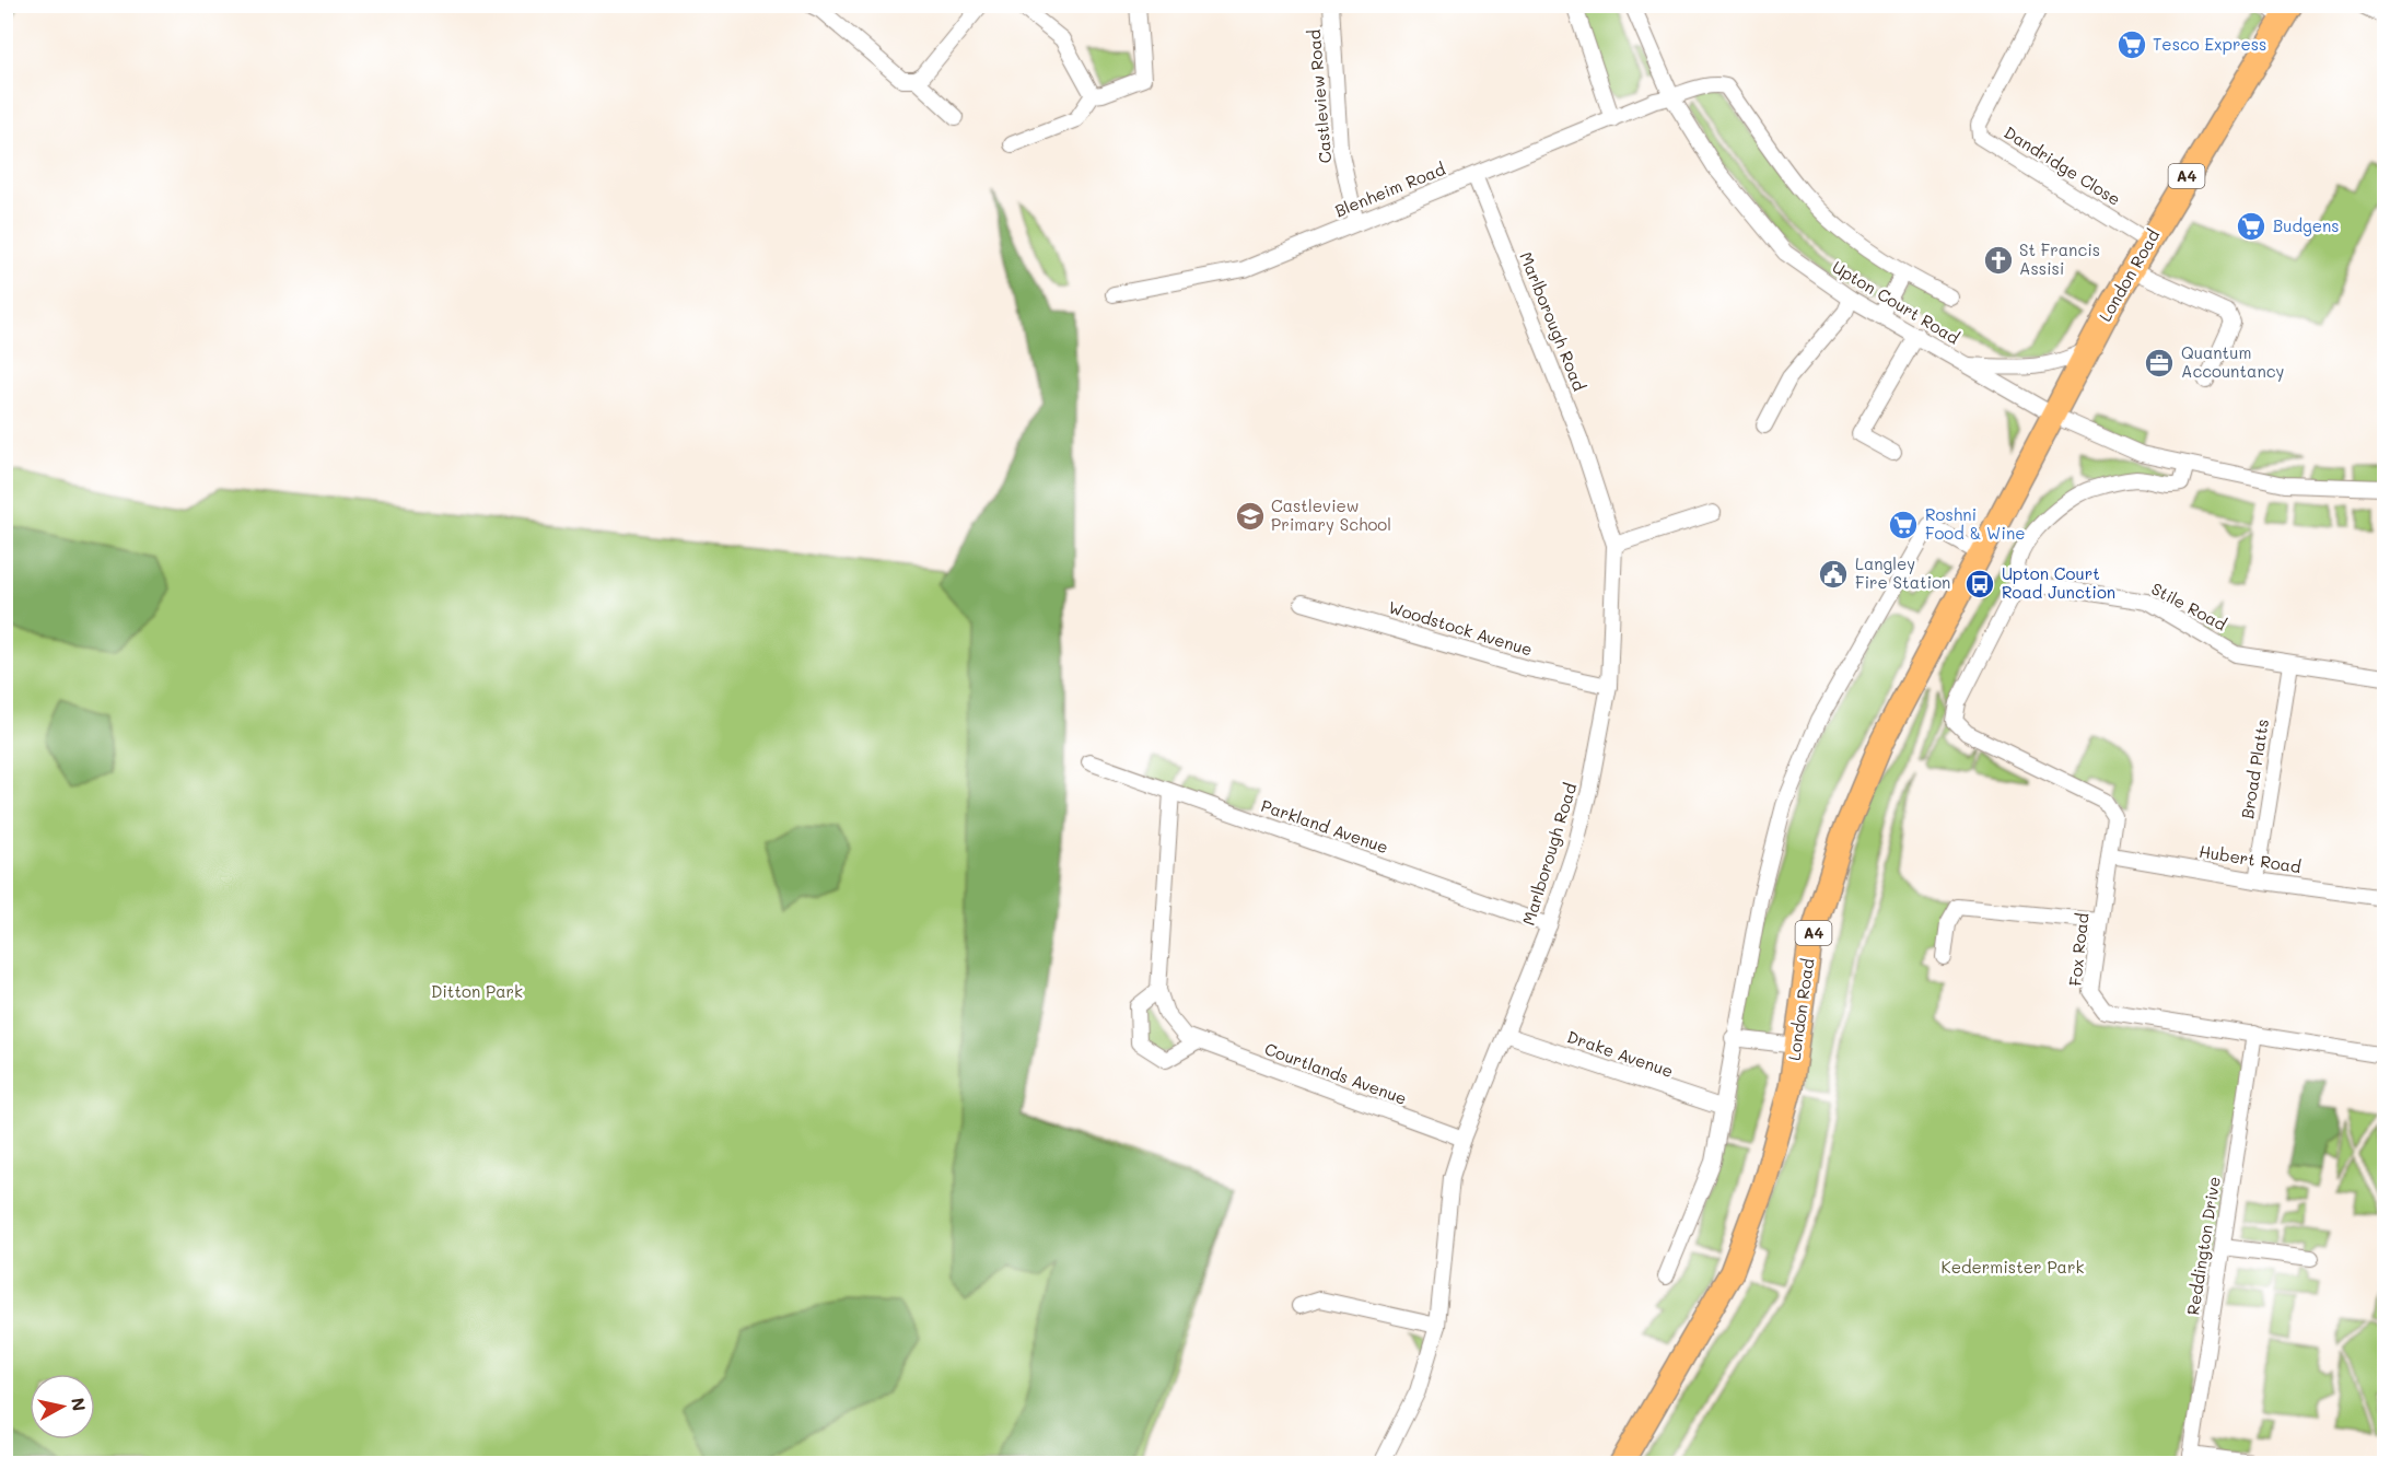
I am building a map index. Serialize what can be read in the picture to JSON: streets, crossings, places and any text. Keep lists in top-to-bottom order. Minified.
{"streets":{"main road":["A4","London Road"],"street":["Castleview Road","Dandridge Close","Blenheim Road","Upton Court Road","Marlborough Road","Stile Road","Woodstock Avenue","Broad Platts","Parkland Avenue","Hubert Road","Fox Road","Drake Avenue","Courtlands Avenue","Reddington Drive"]},"crossings":[["Castleview Road","Blenheim Road"],["Dandridge Close","London Road"],["Blenheim Road","Upton Court Road"],["Blenheim Road","Marlborough Road"],["London Road","Upton Court Road"],["Marlborough Road","Woodstock Avenue"],["Marlborough Road","Parkland Avenue"],["Marlborough Road","Drake Avenue"],["Marlborough Road","Courtlands Avenue"],["Stile Road","Broad Platts"],["Stile Road","Fox Road"],["Broad Platts","Hubert Road"],["Parkland Avenue","Courtlands Avenue"],["Hubert Road","Fox Road"],["Fox Road","Reddington Drive"]],"parks":["Ditton Park","Kedermister Park"],"places":{"supermarket":["Tesco Express","Budgens","Roshni Food & Wine"],"church":["St Francis Assisi"],"office":["Quantum Accountancy"],"school or university":["Castleview Primary School"],"public building":["Langley Fire Station"],"bus stop":["Upton Court Road Junction"]},"north":"right"}
